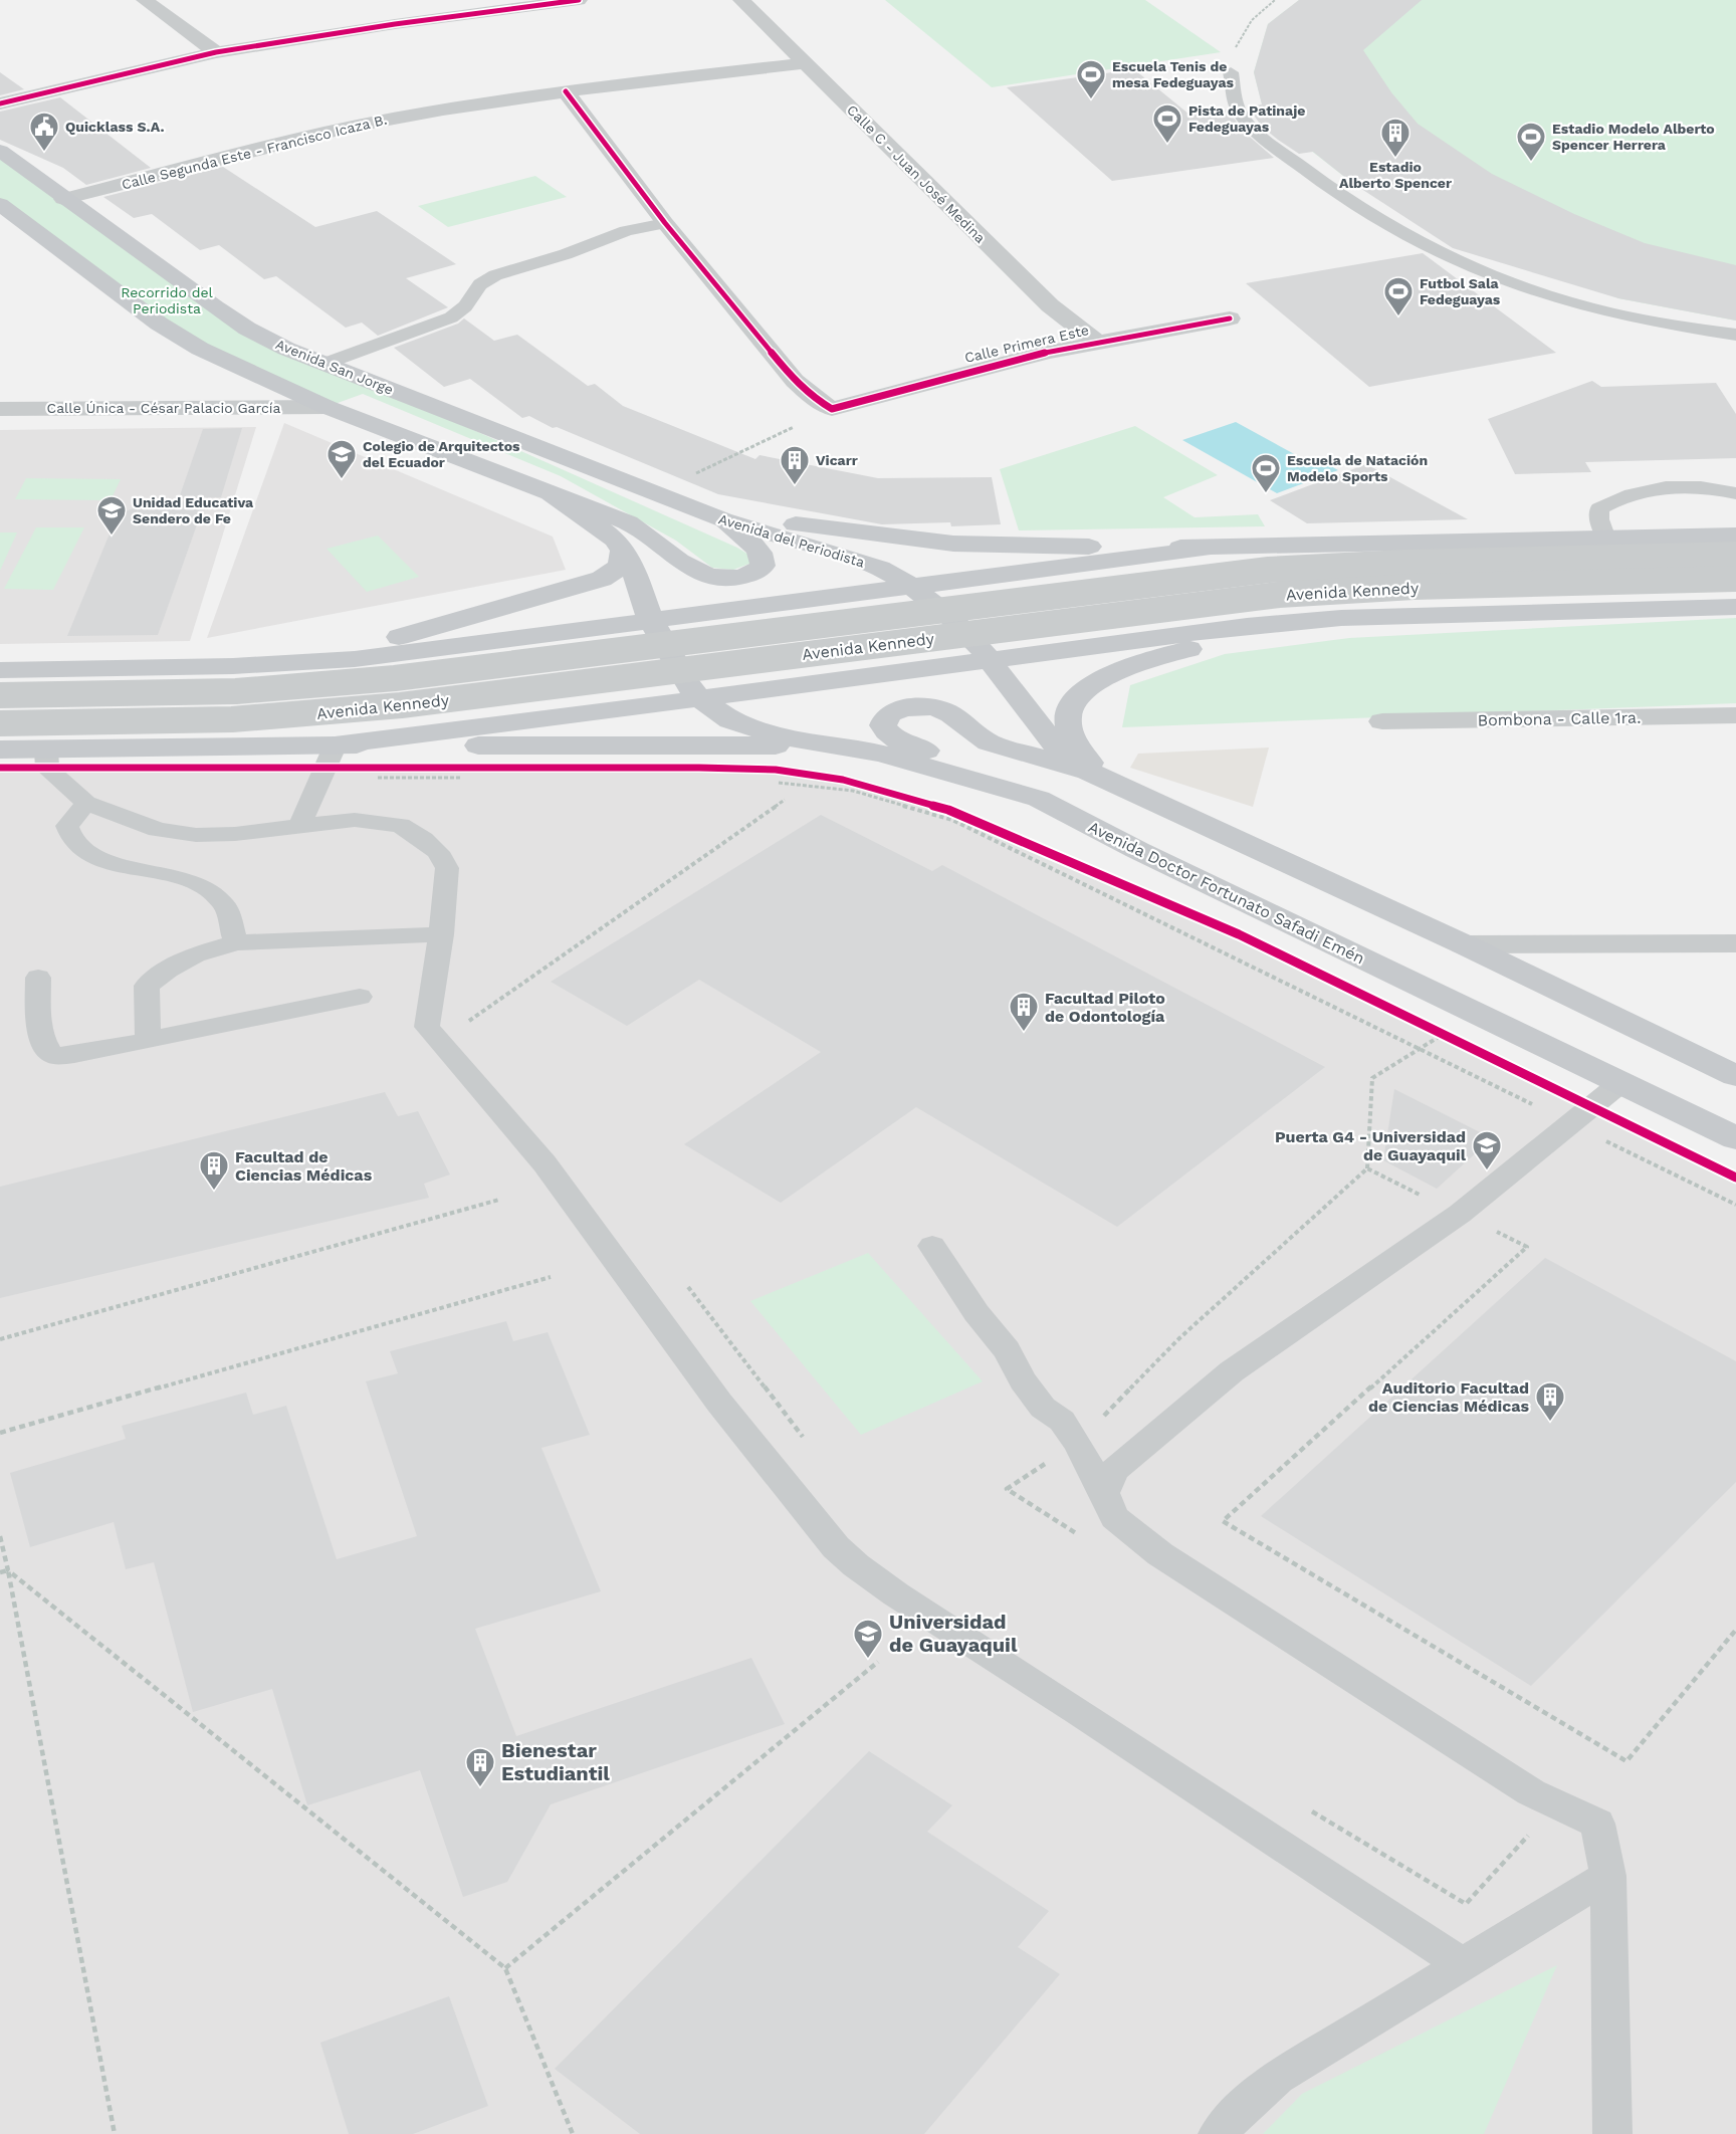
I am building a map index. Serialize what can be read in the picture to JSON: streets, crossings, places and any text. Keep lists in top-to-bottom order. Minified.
{"streets":{"main road":["Avenida San Jorge","Avenida del Periodista","Avenida Kennedy","Avenida Doctor Fortunato Safadi Emén"],"street":["Calle Segunda Este - Francisco Icaza B.","Calle C - Juan José Medina","Calle Primera Este","Calle Única - César Palacio García","Bombona - Calle 1ra."]},"crossings":[["Calle Segunda Este - Francisco Icaza B.","Calle C - Juan José Medina"],["Calle Segunda Este - Francisco Icaza B.","Avenida San Jorge"],["Calle C - Juan José Medina","Calle Primera Este"],["Avenida San Jorge","Avenida del Periodista"]],"parks":["Recorrido del Periodista"],"places":{"sports":["Escuela Tenis de mesa Fedeguayas","Pista de Patinaje Fedeguayas","Estadio Modelo Alberto Spencer Herrera","Futbol Sala Fedeguayas","Escuela de Natación Modelo Sports"],"public building":["Quicklass S.A."],"building":["Estadio Alberto Spencer","Vicarr","Facultad Piloto de Odontología","Facultad de Ciencias Médicas","Auditorio Facultad de Ciencias Médicas","Bienestar Estudiantil"],"school or university":["Colegio de Arquitectos del Ecuador","Unidad Educativa Sendero de Fe","Puerta G4 - Universidad de Guayaquil","Universidad de Guayaquil"]}}
